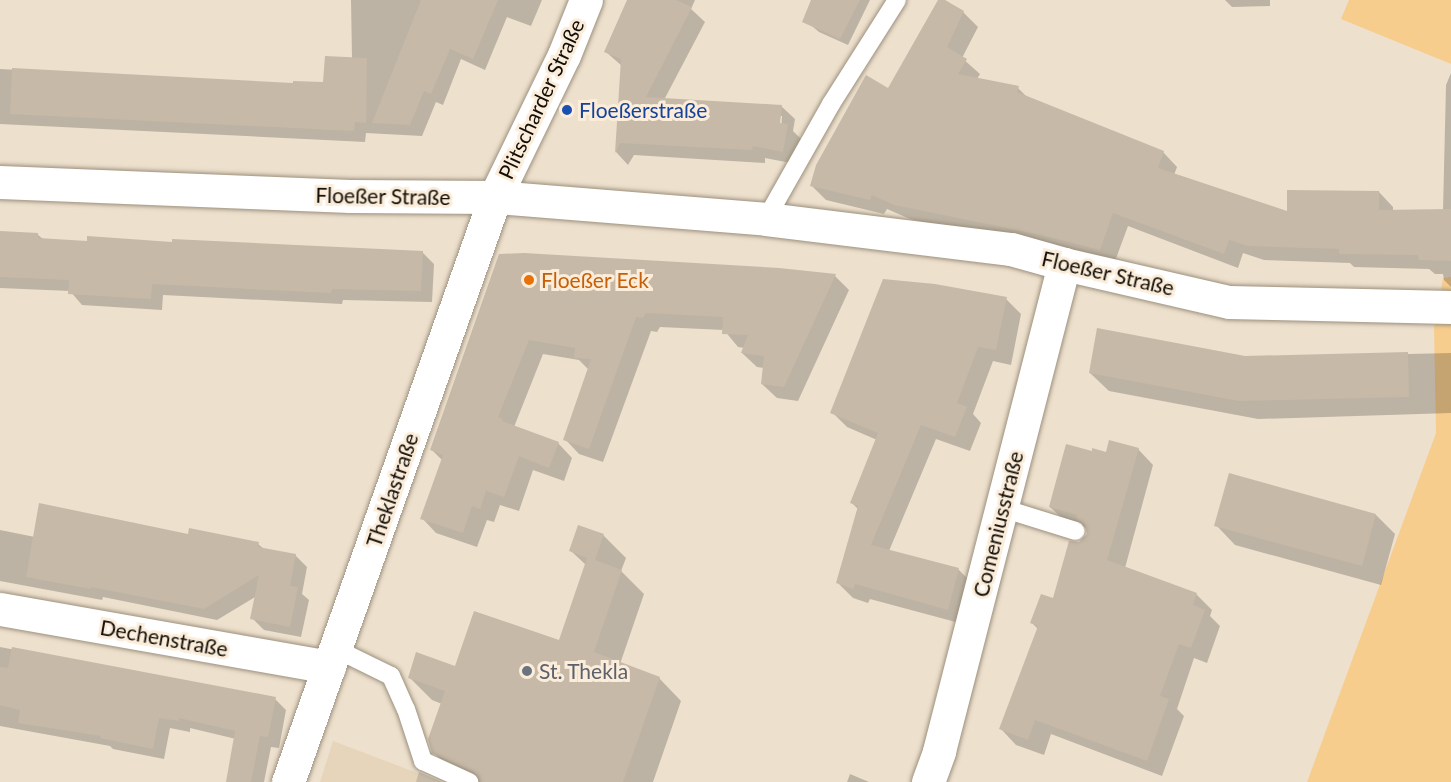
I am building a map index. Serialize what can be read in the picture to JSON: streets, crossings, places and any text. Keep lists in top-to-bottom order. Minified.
{"streets":{"street":["Plitscharder Straße","Floeßer Straße","Theklastraße","Comeniusstraße","Dechenstraße"]},"crossings":[["Plitscharder Straße","Floeßer Straße"],["Plitscharder Straße","Theklastraße"],["Floeßer Straße","Theklastraße"],["Floeßer Straße","Comeniusstraße"],["Theklastraße","Dechenstraße"]],"places":["Floeßerstraße","Floeßer Eck","St. Thekla"]}
